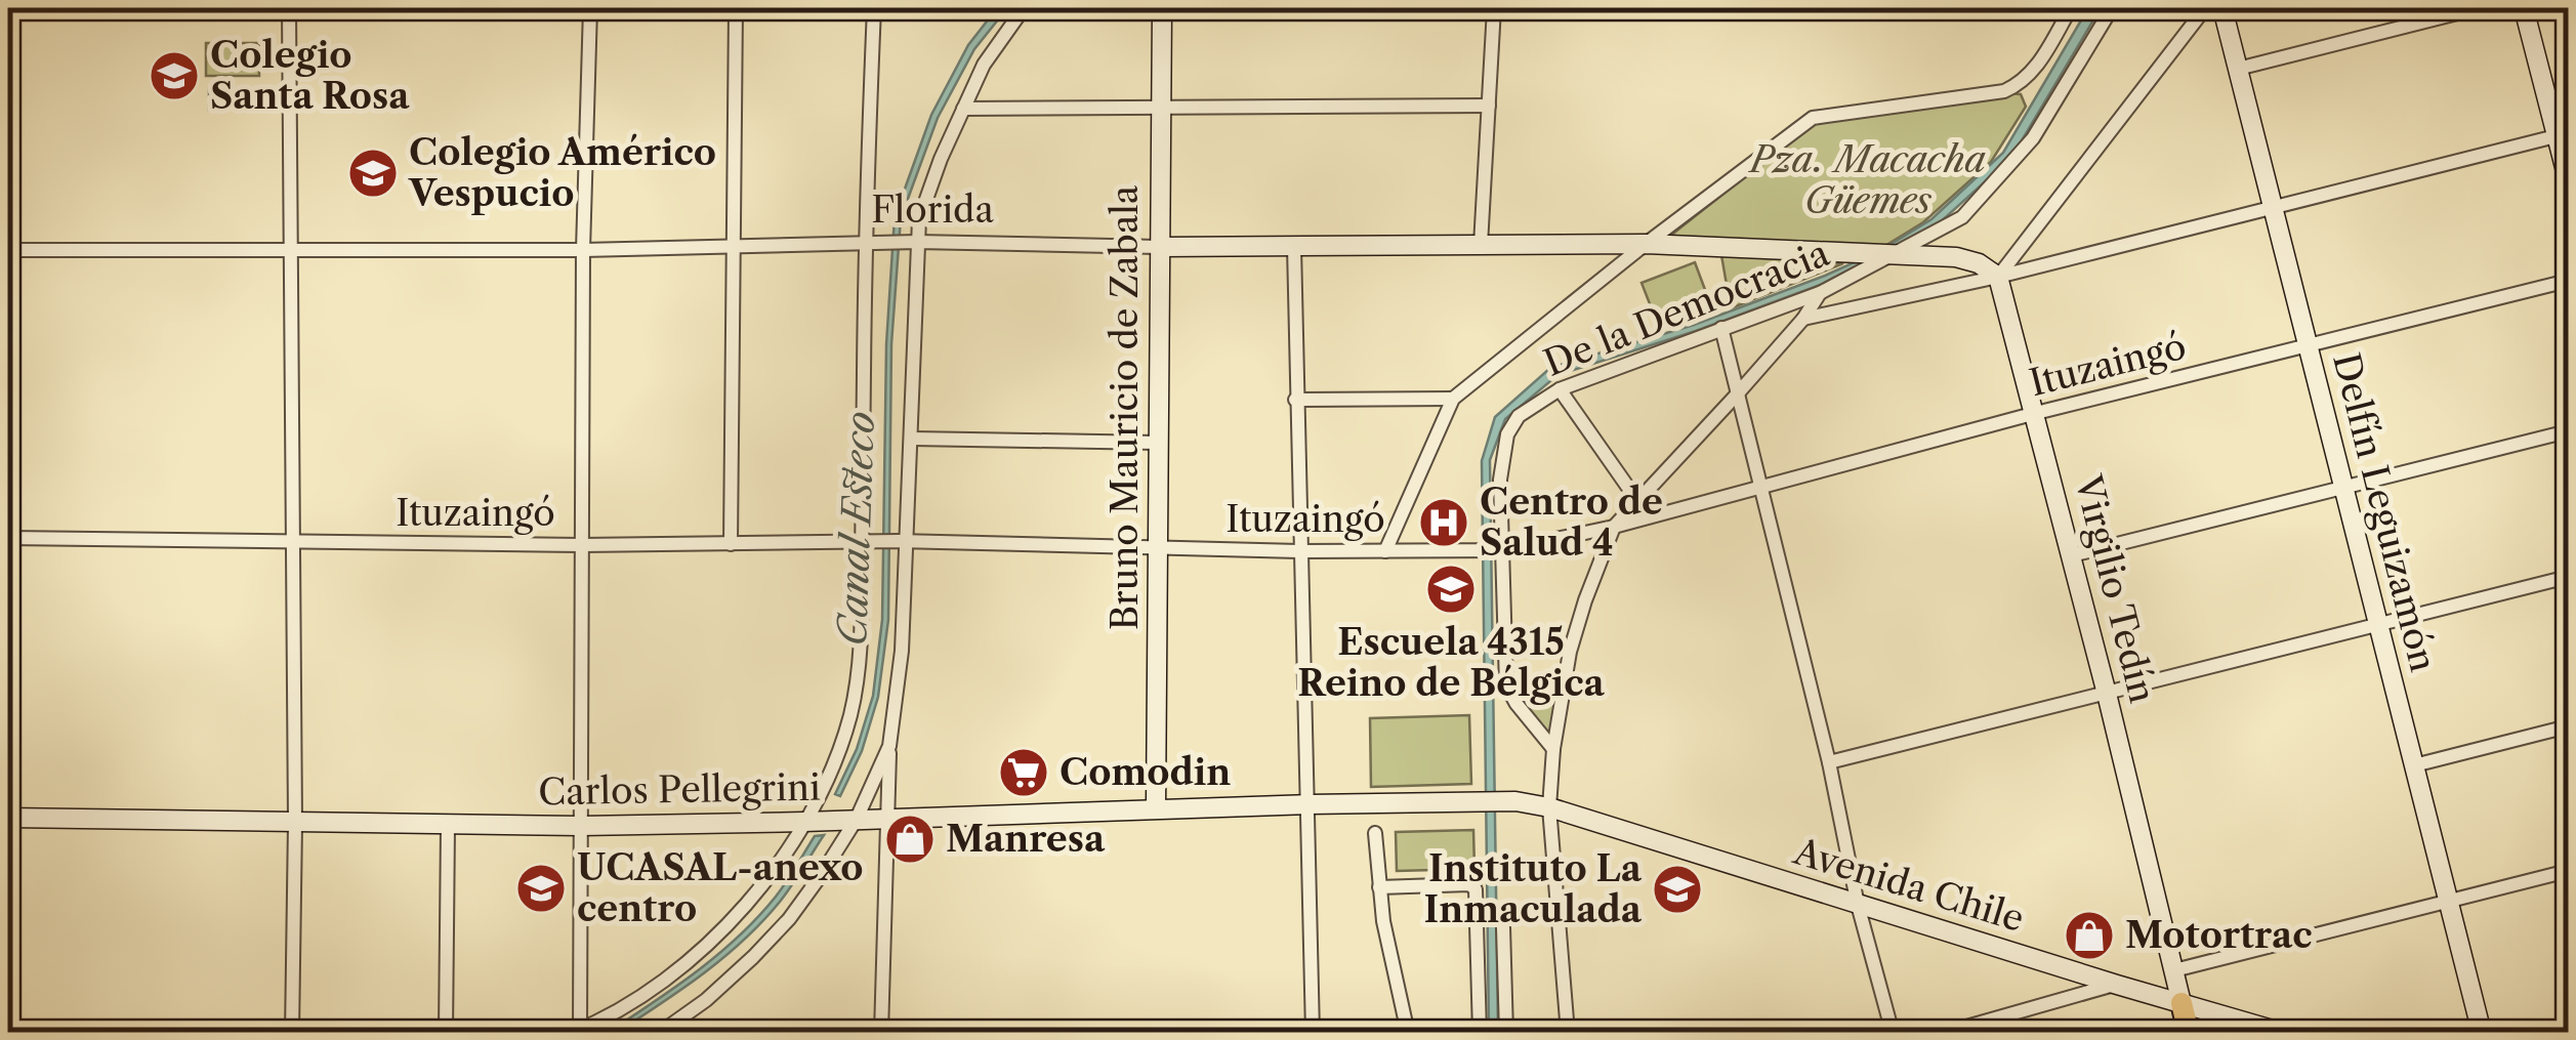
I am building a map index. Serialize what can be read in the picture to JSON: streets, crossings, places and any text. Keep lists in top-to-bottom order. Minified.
{"streets":{"main road":["Virgilio Tedín"],"street":["Florida","De la Democracia","Ituzaingó","Bruno Mauricio de Zabala","Delfín Leguizamón","Carlos Pellegrini","Avenida Chile"]},"crossings":[["Florida","De la Democracia"],["Florida","Bruno Mauricio de Zabala"],["De la Democracia","Ituzaingó"],["Ituzaingó","Bruno Mauricio de Zabala"],["Ituzaingó","Delfín Leguizamón"],["Ituzaingó","Virgilio Tedín"],["Bruno Mauricio de Zabala","Carlos Pellegrini"],["Virgilio Tedín","Avenida Chile"],["Carlos Pellegrini","Avenida Chile"]],"water":["Canal Esteco"],"parks":["Pza. Macacha Güemes"],"places":{"school or university":["Colegio Santa Rosa","Colegio Américo Vespucio","Escuela 4315 Reino de Bélgica","UCASAL-anexo centro","Instituto La Inmaculada"],"hospital":["Centro de Salud 4"],"supermarket":["Comodin"],"shop":["Manresa","Motortrac"]}}
